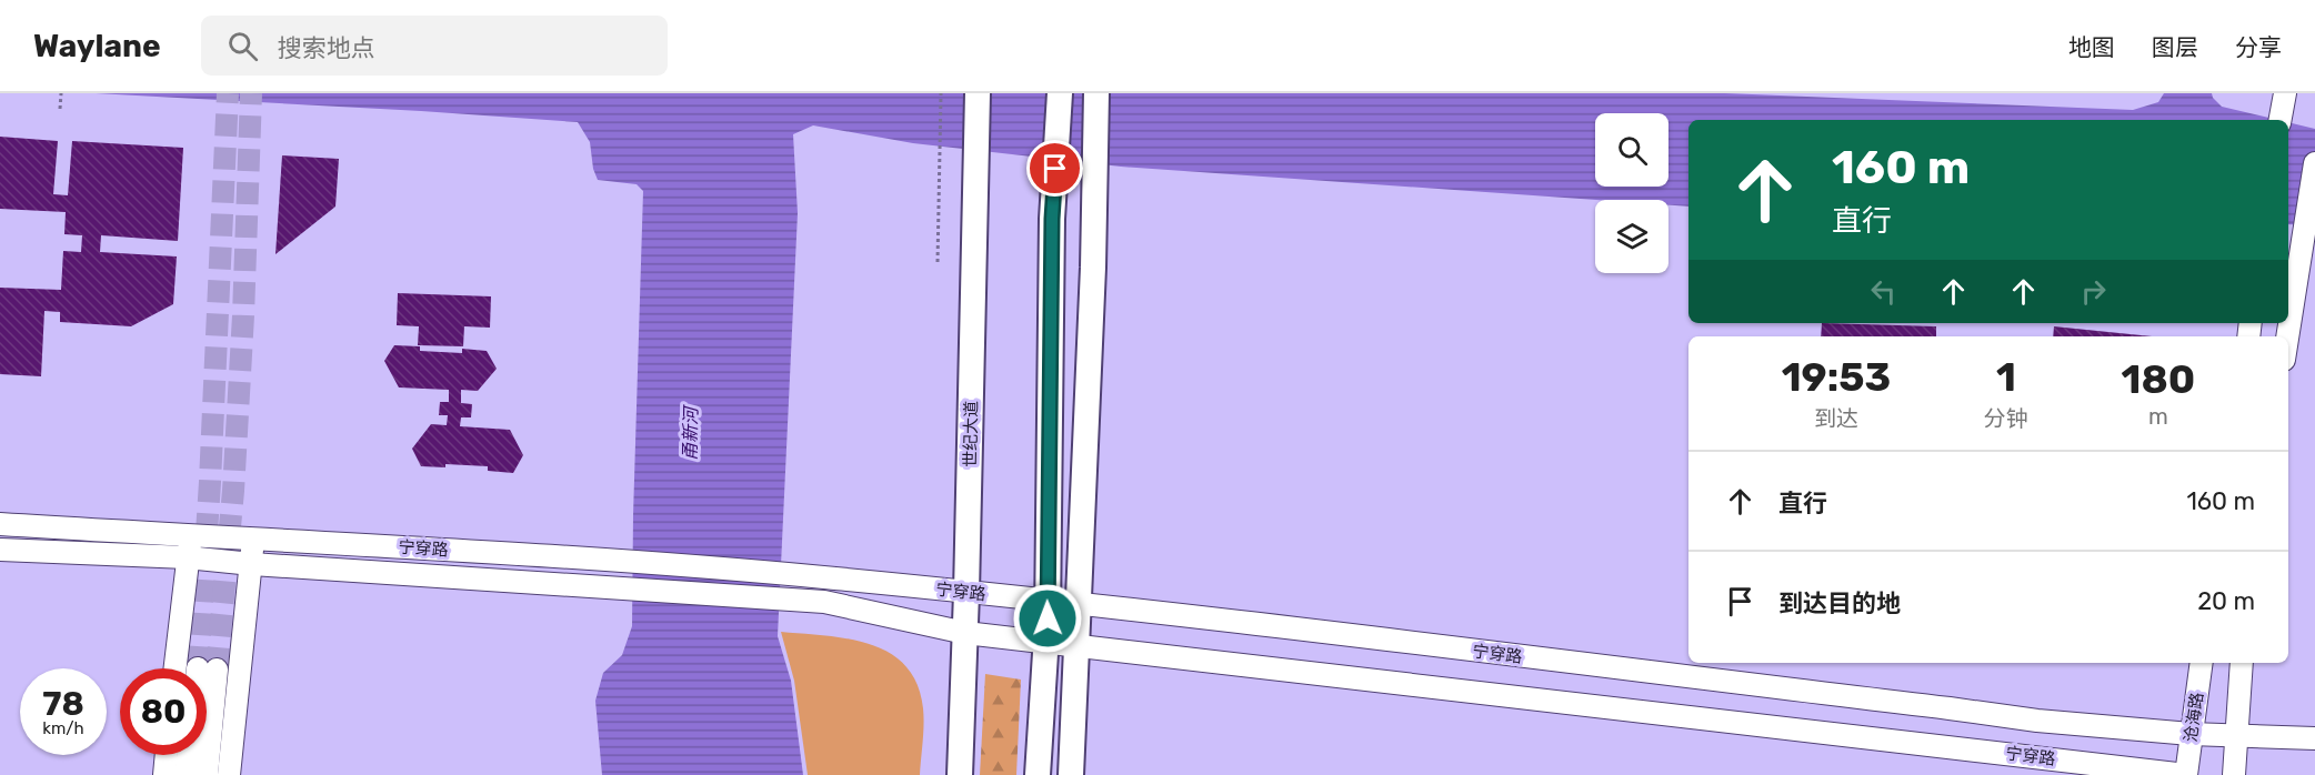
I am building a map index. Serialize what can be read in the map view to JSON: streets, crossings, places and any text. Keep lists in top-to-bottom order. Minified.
{"streets":{"highway":["世纪大道"],"main road":["宁穿路","沧海路"]},"crossings":[["世纪大道","宁穿路"],["宁穿路","沧海路"]],"water":["甬新河"],"page":{"header":"Waylane","search":"搜索地点","nav":["地图","图层","分享"],"turn":["160 m","直行"],"eta":["19:53","到达","1","分钟","180","m"],"list":[{"name":"直行","value":"160 m"},{"name":"到达目的地","value":"20 m"}],"speed":"78 km/h","limit":"80"}}
